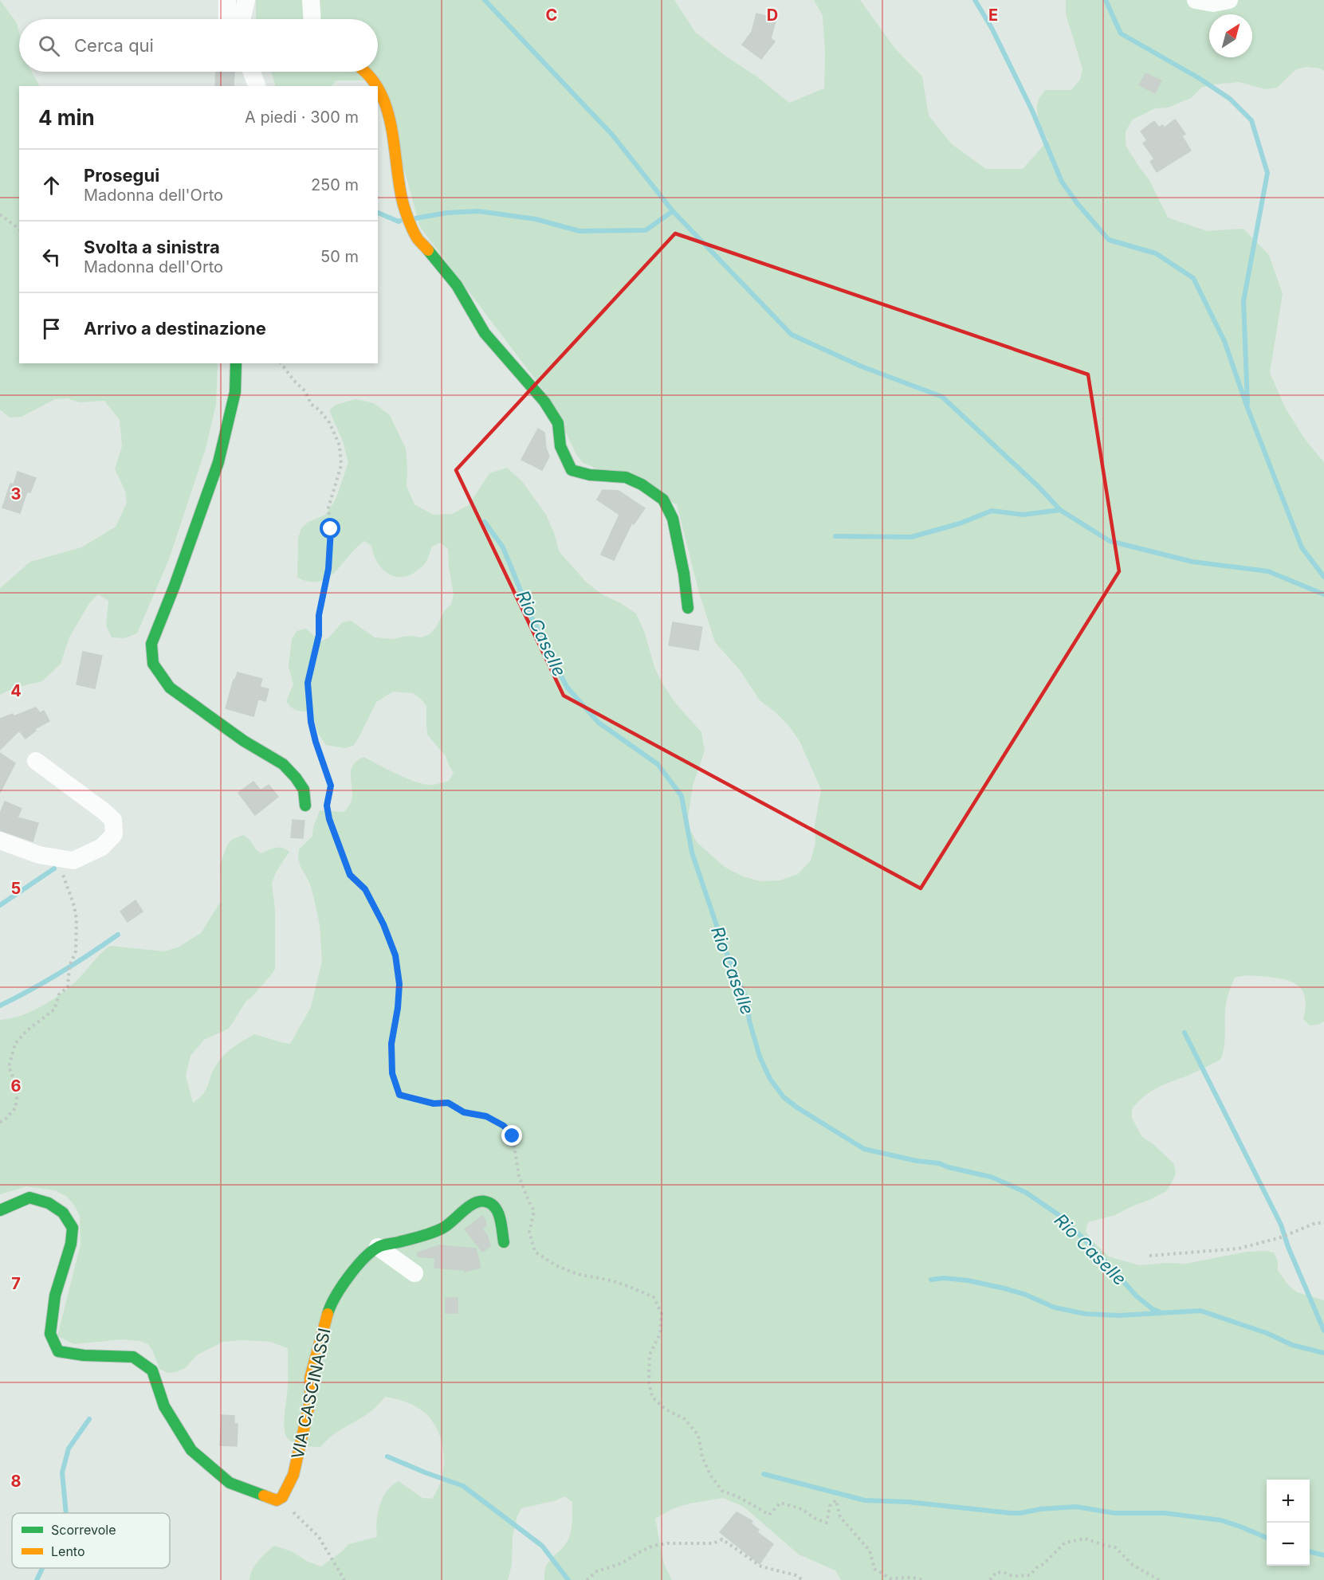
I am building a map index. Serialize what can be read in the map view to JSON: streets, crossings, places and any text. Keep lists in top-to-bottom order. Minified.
{"streets":{"street":["VIA CASCINASSI"]},"water":["Rio Caselle"],"legend":["Scorrevole","Lento"],"north":"top right","page":{"search":"Cerca qui","heading":["4 min","A piedi · 300 m"],"list":[["Prosegui","Madonna dell'Orto","250 m"],["Svolta a sinistra","Madonna dell'Orto","50 m"],"Arrivo a destinazione"],"map_buttons":["+","−"]},"grid":{"columns":["C","D","E"],"rows":["3","4","5","6","7","8"]}}
